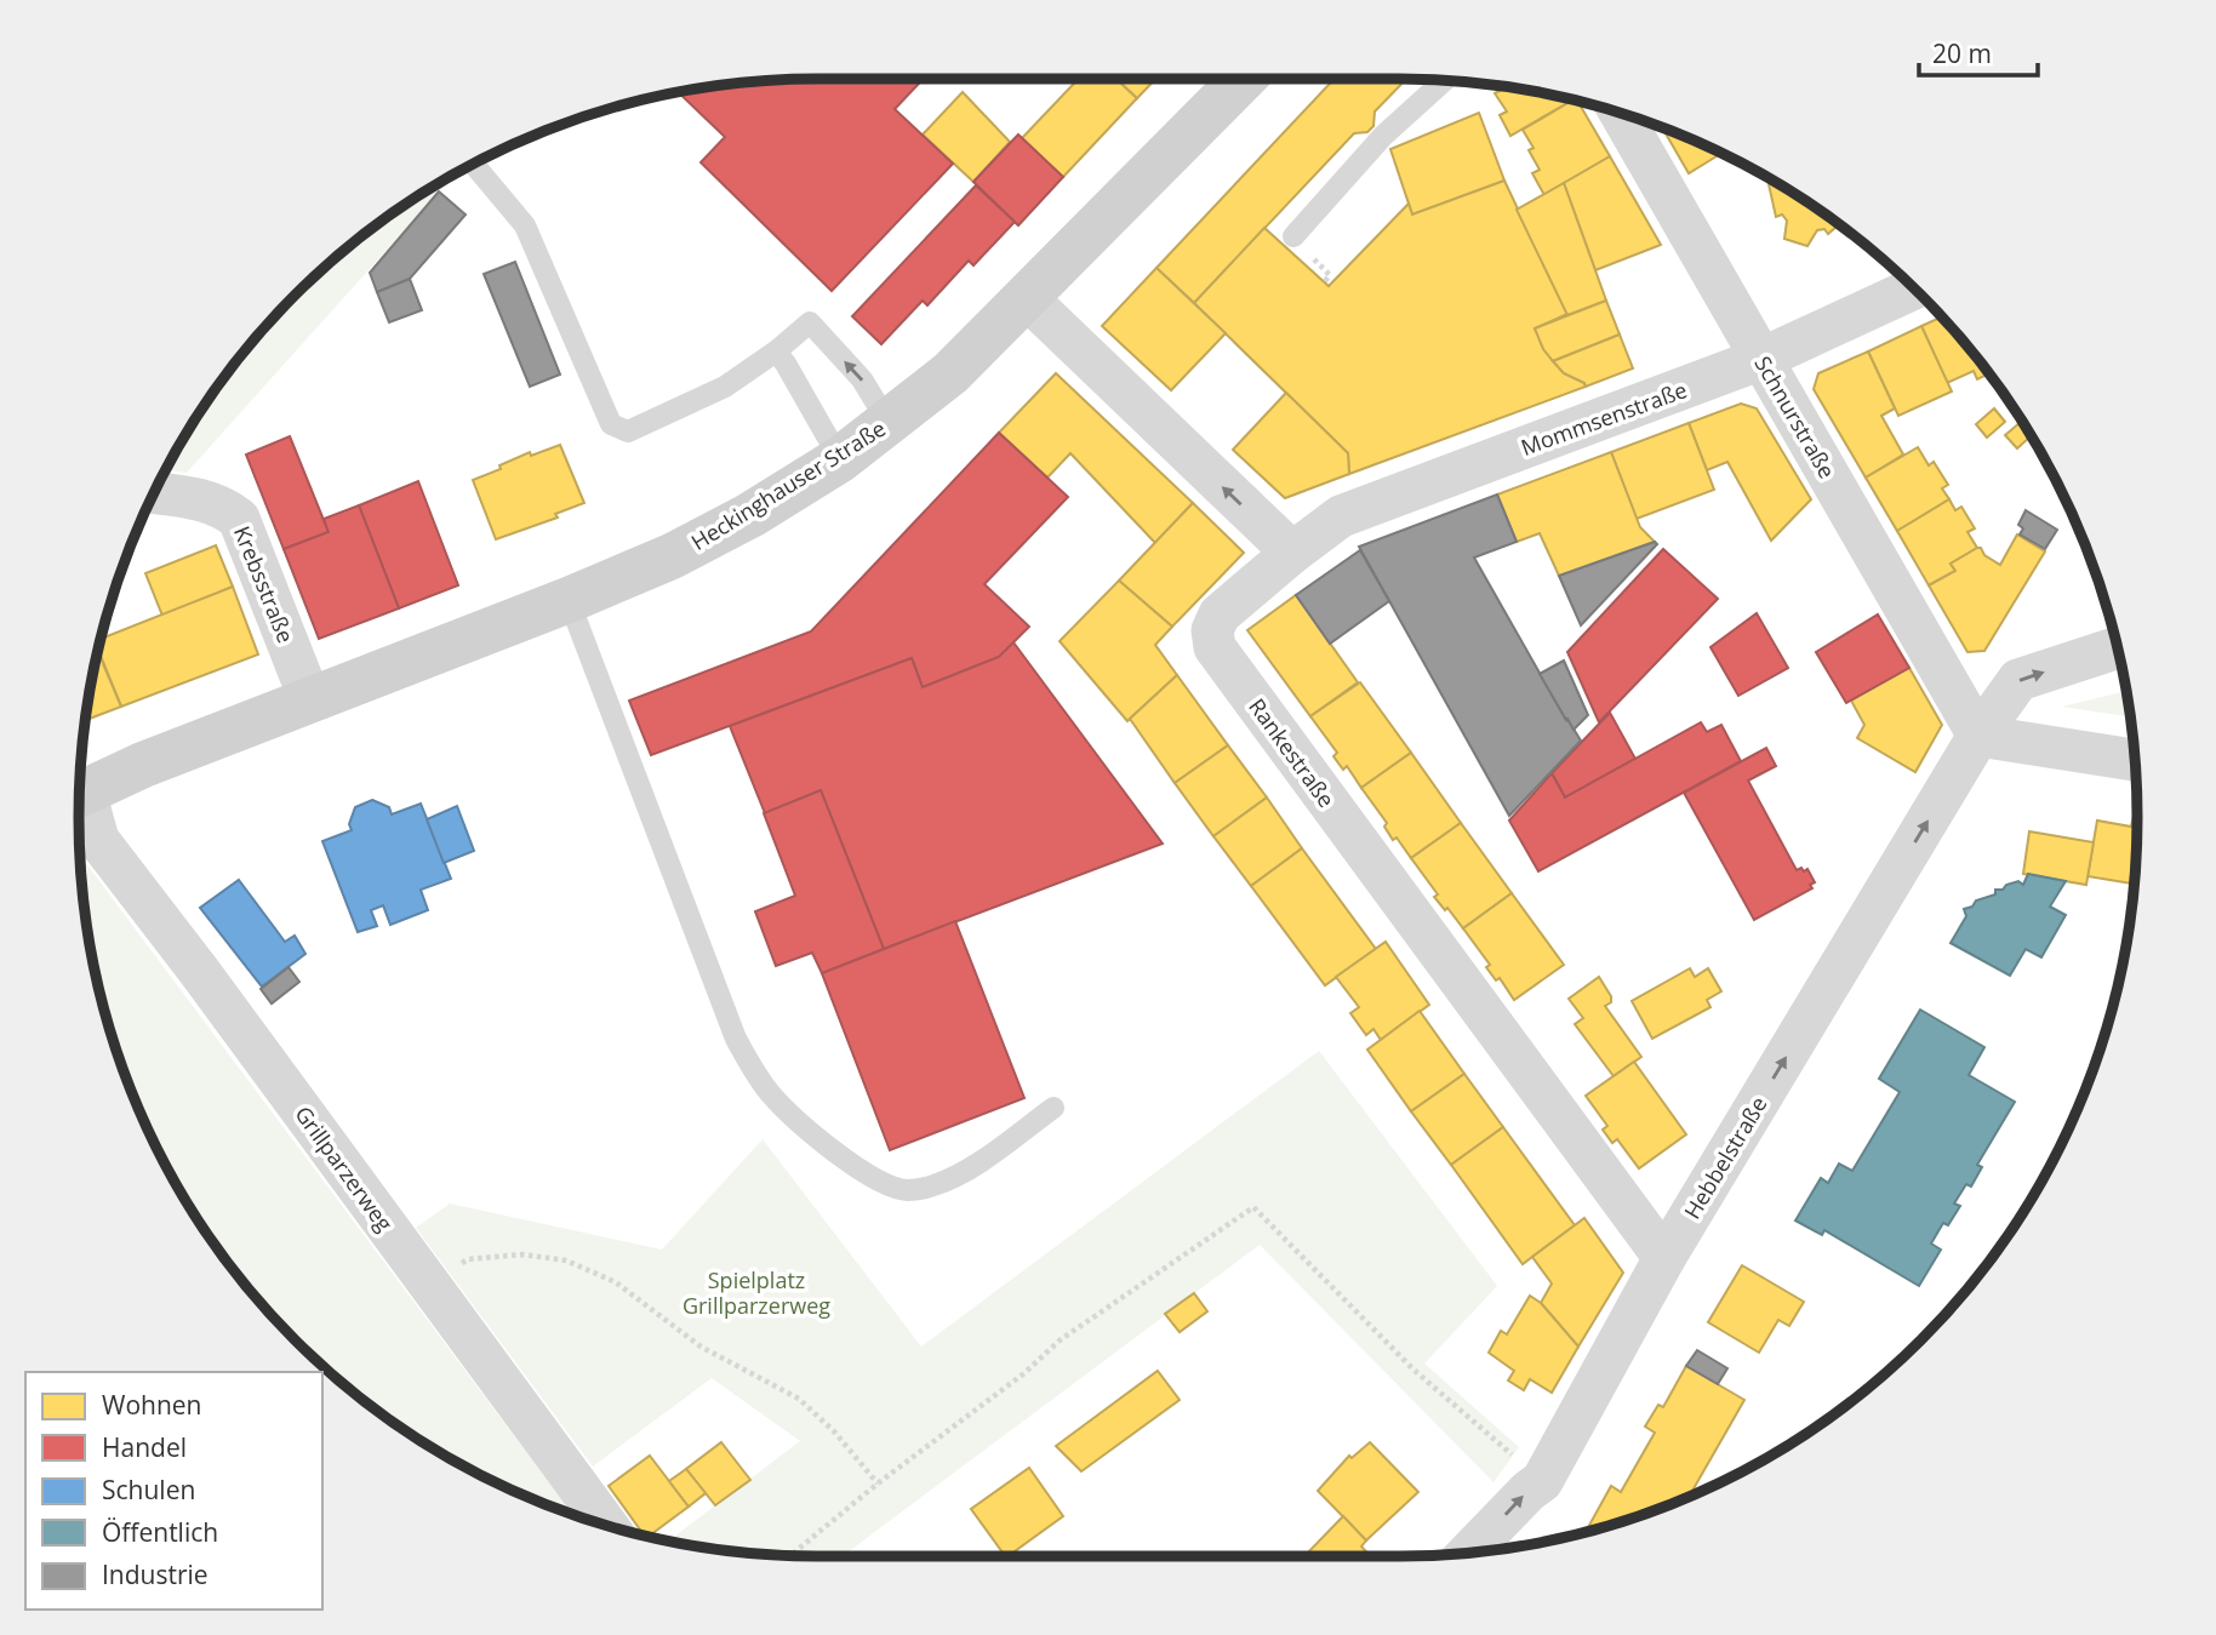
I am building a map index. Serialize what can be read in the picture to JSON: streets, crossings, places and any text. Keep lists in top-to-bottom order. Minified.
{"streets":{"main road":["Heckinghauser Straße"],"street":["Schnurstraße","Mommsenstraße","Krebsstraße","Rankestraße","Hebbelstraße","Grillparzerweg"]},"crossings":[["Schnurstraße","Mommsenstraße"],["Schnurstraße","Hebbelstraße"],["Mommsenstraße","Rankestraße"],["Heckinghauser Straße","Krebsstraße"],["Rankestraße","Hebbelstraße"]],"one_way":["Hebbelstraße"],"parks":["Spielplatz Grillparzerweg"],"legend":["Wohnen","Handel","Schulen","Öffentlich","Industrie"],"scale_bar":"20 m"}
